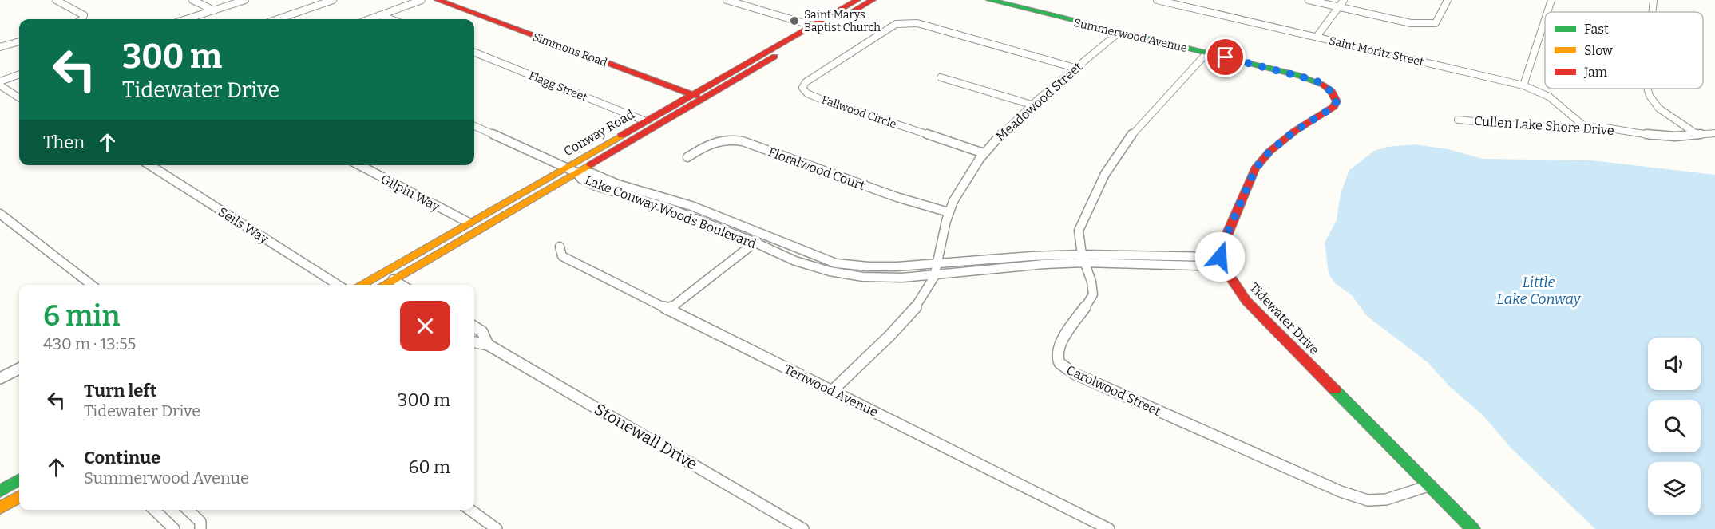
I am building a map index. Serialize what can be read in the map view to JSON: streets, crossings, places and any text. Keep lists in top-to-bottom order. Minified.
{"streets":{"street":["Summerwood Avenue","Simmons Road","Saint Moritz Street","Flagg Street","Meadowood Street","Fallwood Circle","Cullen Lake Shore Drive","Conway Road","Floralwood Court","Gilpin Way","Lake Conway Woods Boulevard","Seils Way","Tidewater Drive","Teriwood Avenue","Carolwood Street","Stonewall Drive"]},"crossings":[["Summerwood Avenue","Meadowood Street"],["Summerwood Avenue","Lake Conway Woods Boulevard"],["Summerwood Avenue","Tidewater Drive"],["Summerwood Avenue","Carolwood Street"],["Simmons Road","Conway Road"],["Saint Moritz Street","Cullen Lake Shore Drive"],["Flagg Street","Conway Road"],["Meadowood Street","Fallwood Circle"],["Meadowood Street","Floralwood Court"],["Meadowood Street","Lake Conway Woods Boulevard"],["Meadowood Street","Teriwood Avenue"],["Conway Road","Gilpin Way"],["Conway Road","Lake Conway Woods Boulevard"],["Lake Conway Woods Boulevard","Tidewater Drive"],["Lake Conway Woods Boulevard","Carolwood Street"],["Tidewater Drive","Carolwood Street"]],"water":["Little Lake Conway"],"places":["Saint Marys Baptist Church"],"legend":["Fast","Slow","Jam"],"page":{"turn":["300 m","Tidewater Drive"],"then":"Then","heading":["6 min","430 m · 13:55"],"list":[{"name":"Turn left","note":"Tidewater Drive","value":"300 m"},{"name":"Continue","note":"Summerwood Avenue","value":"60 m"}]}}
